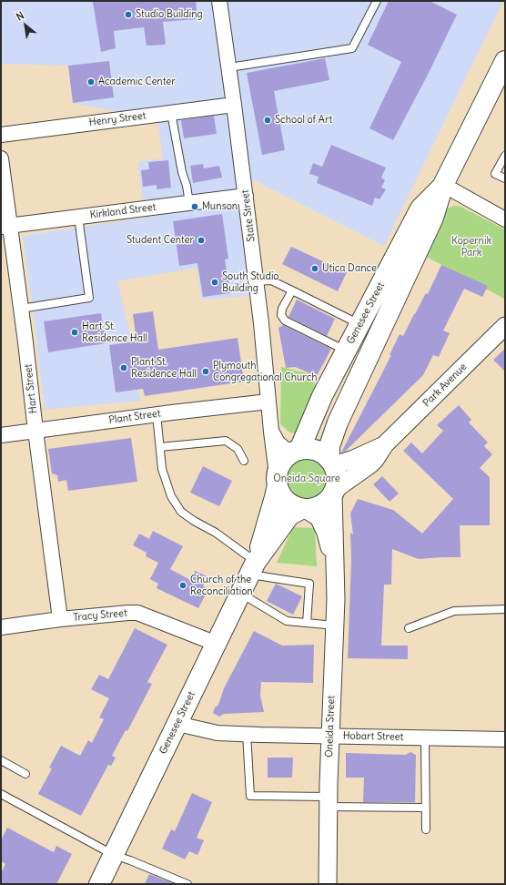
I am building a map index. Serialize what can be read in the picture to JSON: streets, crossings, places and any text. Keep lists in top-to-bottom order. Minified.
{"streets":{"main road":["Genesee Street"],"street":["Henry Street","Kirkland Street","State Street","Park Avenue","Hart Street","Plant Street","Tracy Street","Oneida Street","Hobart Street"]},"crossings":[["Henry Street","State Street"],["Kirkland Street","State Street"],["Kirkland Street","Hart Street"],["State Street","Genesee Street"],["State Street","Park Avenue"],["State Street","Plant Street"],["State Street","Oneida Street"],["Genesee Street","Park Avenue"],["Genesee Street","Tracy Street"],["Genesee Street","Oneida Street"],["Genesee Street","Hobart Street"],["Park Avenue","Oneida Street"],["Hart Street","Plant Street"],["Hart Street","Tracy Street"],["Oneida Street","Hobart Street"]],"parks":["Kopernik Park","Oneida Square"],"places":["Studio Building","Academic Center","School of Art","Munson","Student Center","Utica Dance","South Studio Building","Hart St. Residence Hall","Plant St. Residence Hall","Plymouth Congregational Church","Church of the Reconciliation"],"north":"top left"}
